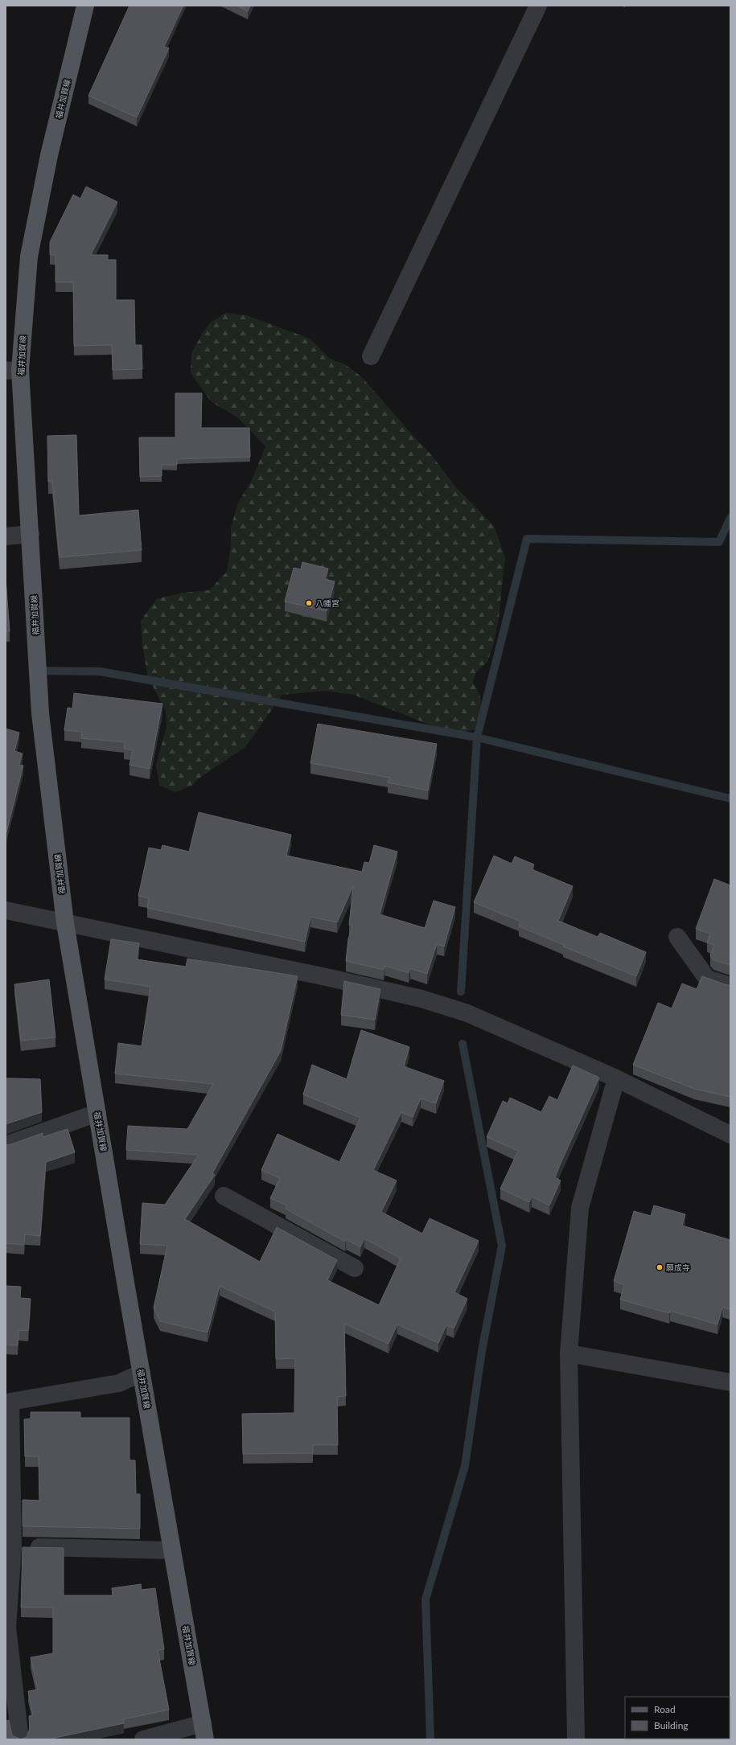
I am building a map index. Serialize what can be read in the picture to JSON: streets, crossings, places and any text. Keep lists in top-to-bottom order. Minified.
{"streets":{"main road":["福井加賀線"]},"places":["八幡宮","願成寺"],"legend":["Road","Building"]}
